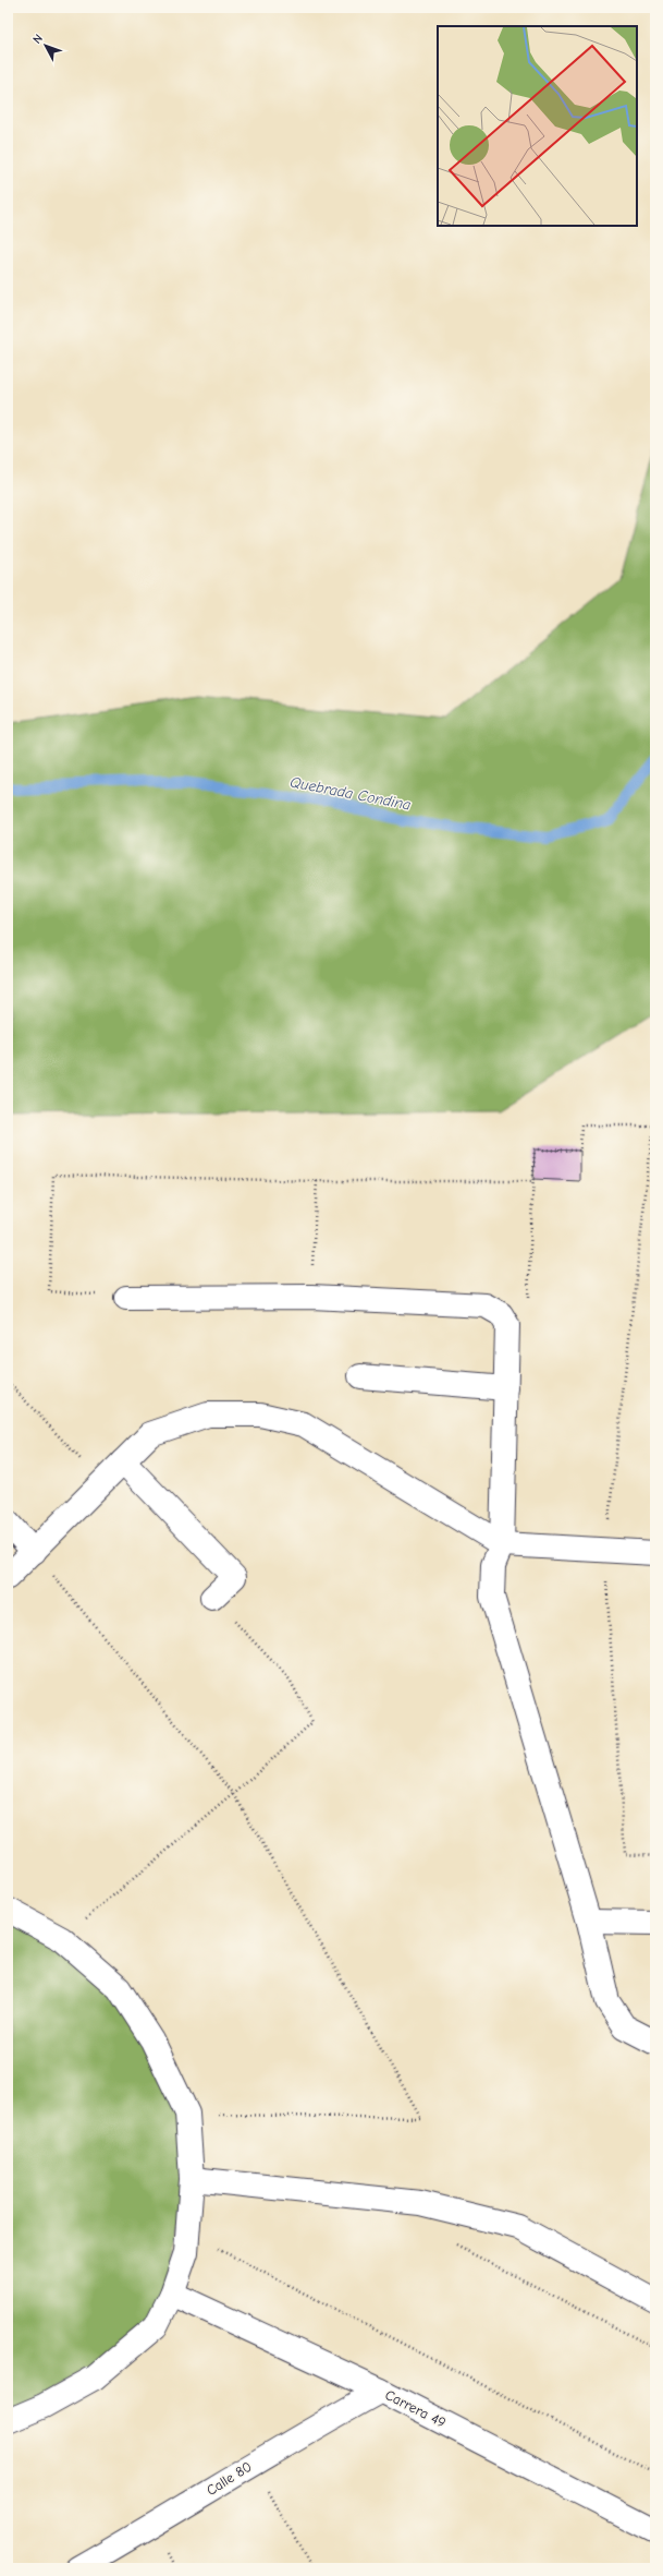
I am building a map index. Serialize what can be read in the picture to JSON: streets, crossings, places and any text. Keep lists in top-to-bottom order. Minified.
{"streets":{"street":["Carrera 49","Calle 80"]},"crossings":[["Carrera 49","Calle 80"]],"water":["Quebrada Condina"],"north":"top left"}
